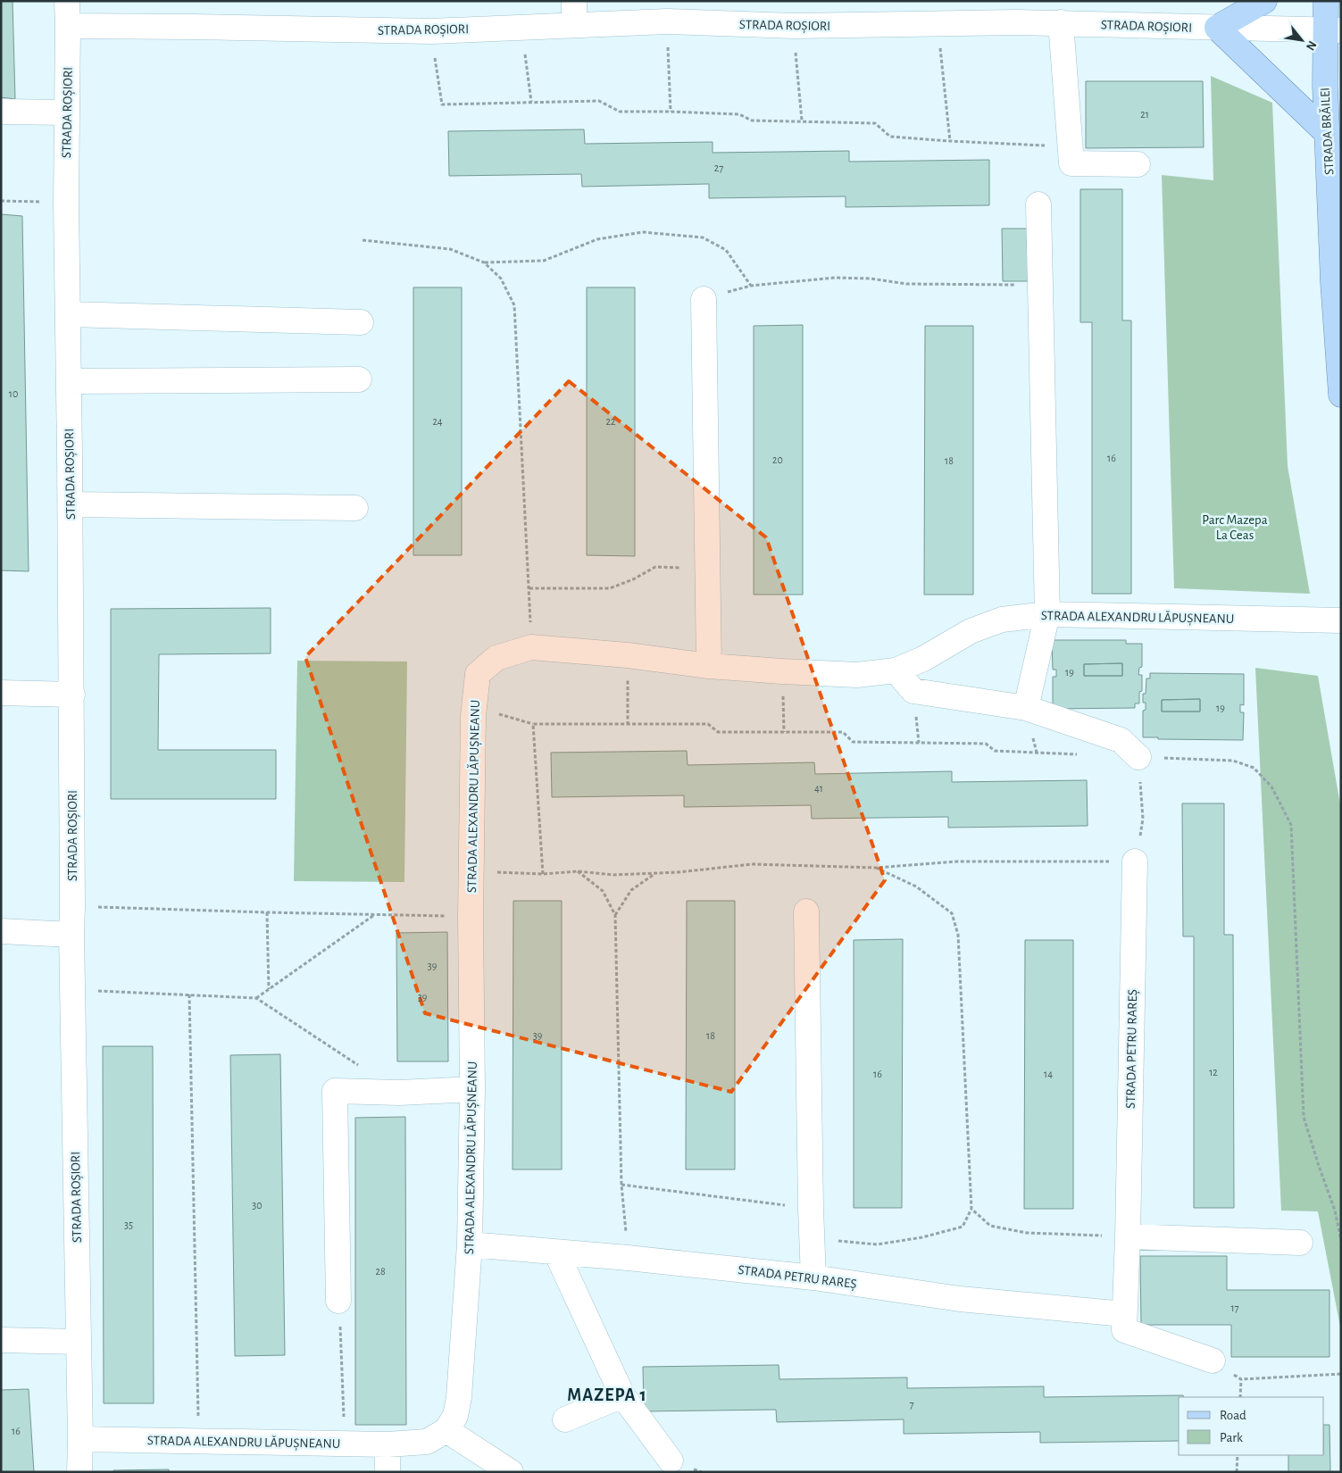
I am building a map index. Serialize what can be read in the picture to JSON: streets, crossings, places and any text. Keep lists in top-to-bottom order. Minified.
{"streets":{"main road":["STRADA BRĂILEI"],"street":["STRADA ROȘIORI","STRADA ALEXANDRU LĂPUȘNEANU","STRADA PETRU RAREȘ"]},"crossings":[["STRADA ROȘIORI","STRADA BRĂILEI"],["STRADA ROȘIORI","STRADA ALEXANDRU LĂPUȘNEANU"],["STRADA ALEXANDRU LĂPUȘNEANU","STRADA PETRU RAREȘ"]],"districts":["MAZEPA 1"],"parks":["Parc Mazepa La Ceas"],"house_numbers":["21","27","10","24","22","16","20","18","19","19","41","39","39","39","18","12","16","14","30","35","28","17","7","16"],"legend":["Road","Park"],"north":"bottom right"}
